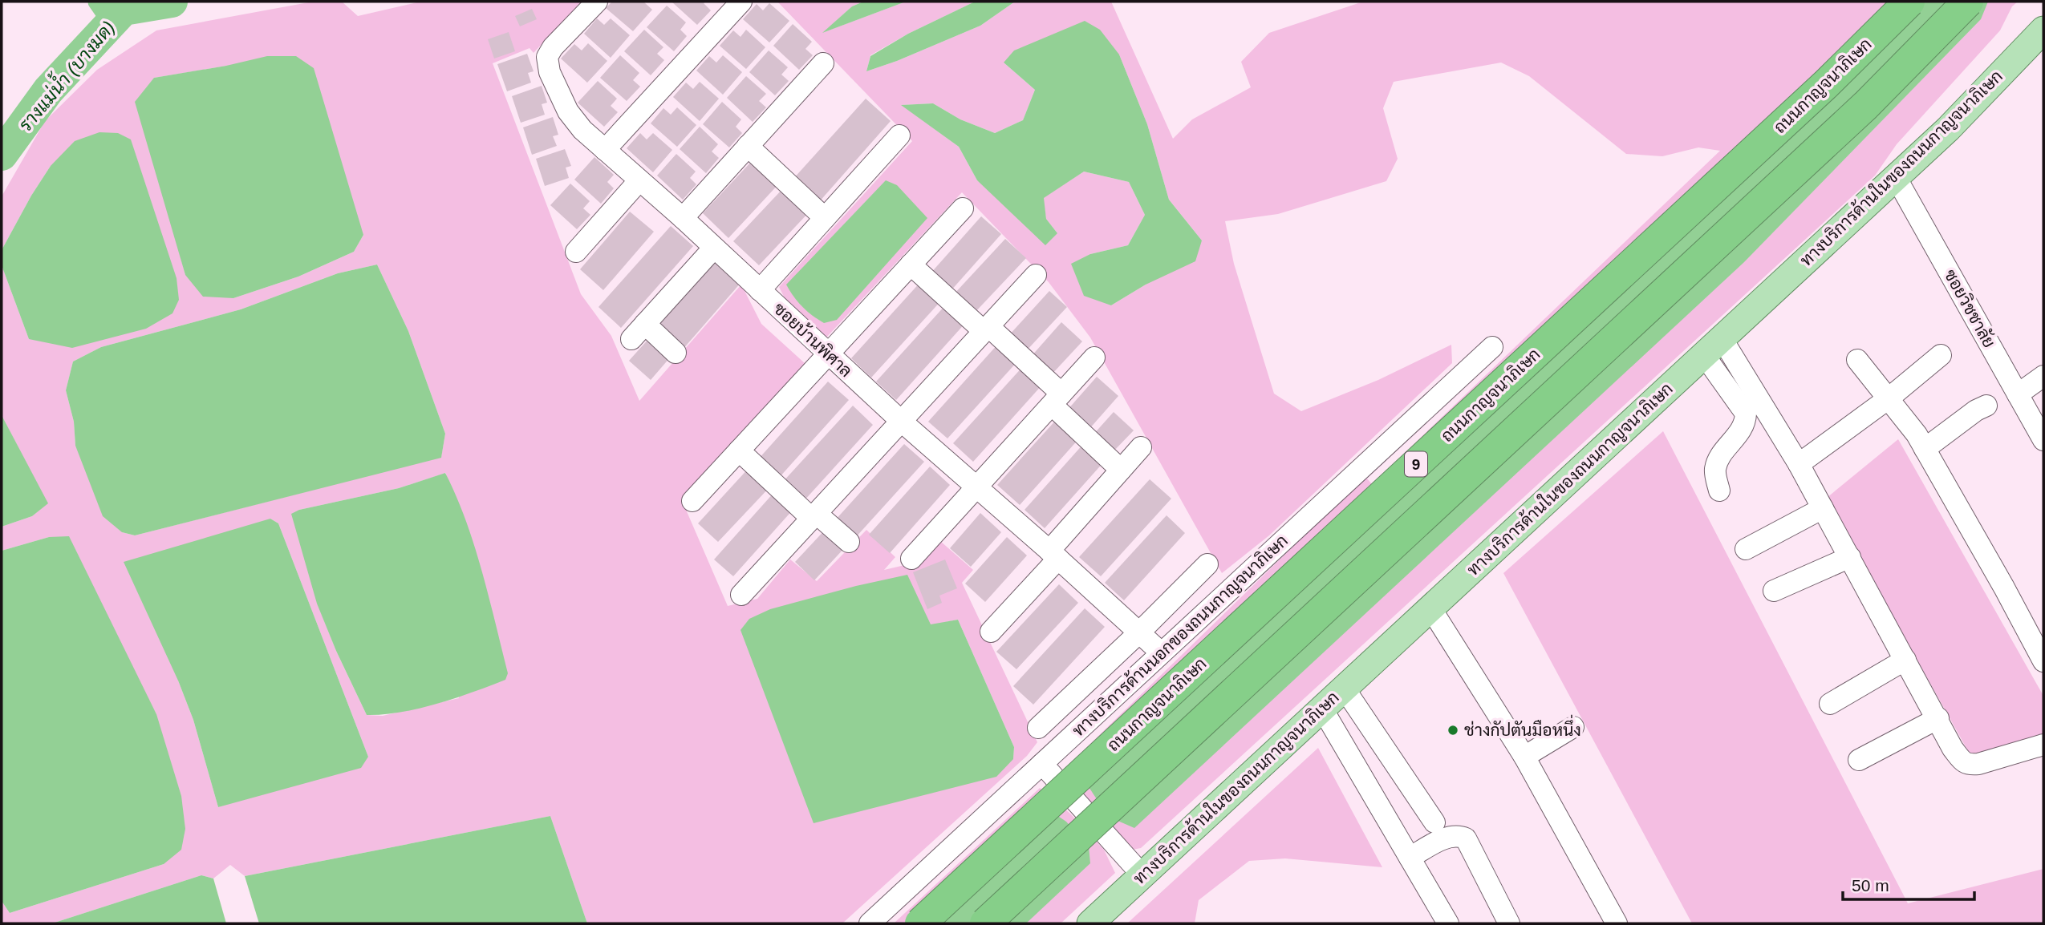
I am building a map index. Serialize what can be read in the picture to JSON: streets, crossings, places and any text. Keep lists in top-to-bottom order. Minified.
{"streets":{"highway":["ถนนกาญจนาภิเษก","9"],"main road":["ทางบริการด้านในของถนนกาญจนาภิเษก"],"street":["ซอยวิชชาลัย","ซอยบ้านพิศาล","ทางบริการด้านนอกของถนนกาญจนาภิเษก"]},"crossings":[["ทางบริการด้านในของถนนกาญจนาภิเษก","ซอยวิชชาลัย"],["ซอยบ้านพิศาล","ทางบริการด้านนอกของถนนกาญจนาภิเษก"]],"water":["รางแม่น้ำ (บางมด)"],"places":["ช่างกัปตันมือหนึ่ง"],"scale_bar":"50 m"}
